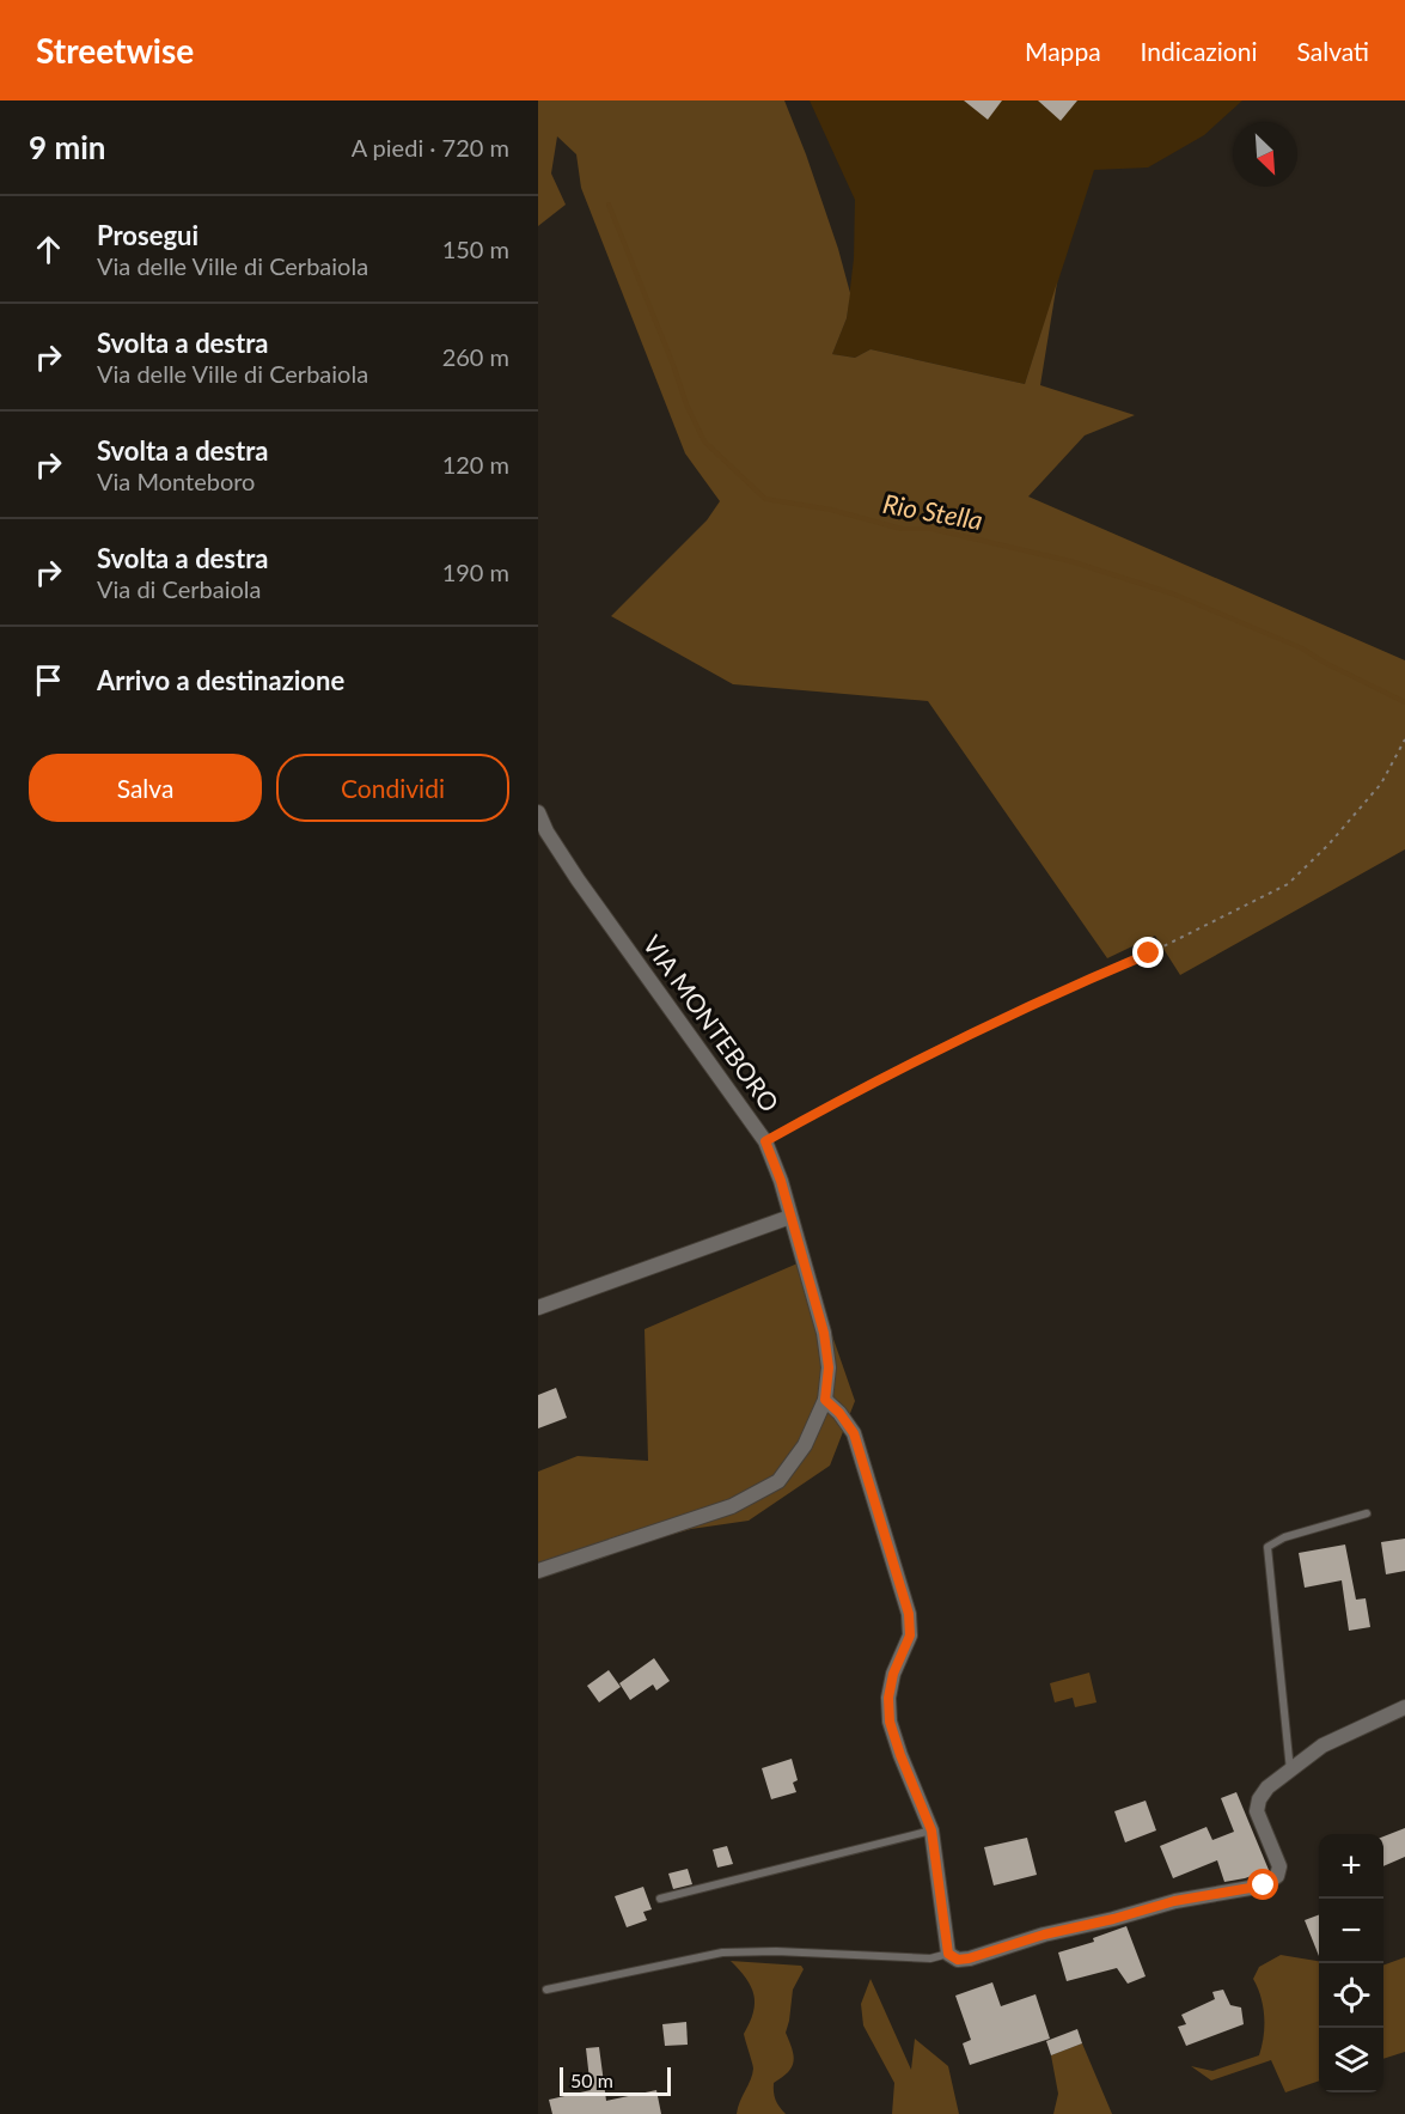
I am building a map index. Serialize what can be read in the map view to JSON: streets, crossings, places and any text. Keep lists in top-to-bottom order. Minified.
{"streets":{"street":["VIA MONTEBORO"]},"water":["Rio Stella"],"scale_bar":"50 m","north":"bottom right","page":{"header":"Streetwise","nav":["Mappa","Indicazioni","Salvati"],"heading":["9 min","A piedi · 720 m"],"list":[["Prosegui","Via delle Ville di Cerbaiola","150 m"],["Svolta a destra","Via delle Ville di Cerbaiola","260 m"],["Svolta a destra","Via Monteboro","120 m"],["Svolta a destra","Via di Cerbaiola","190 m"],"Arrivo a destinazione"],"buttons":["Salva","Condividi"],"map_buttons":["+","−"],"scale":"50 m"}}
